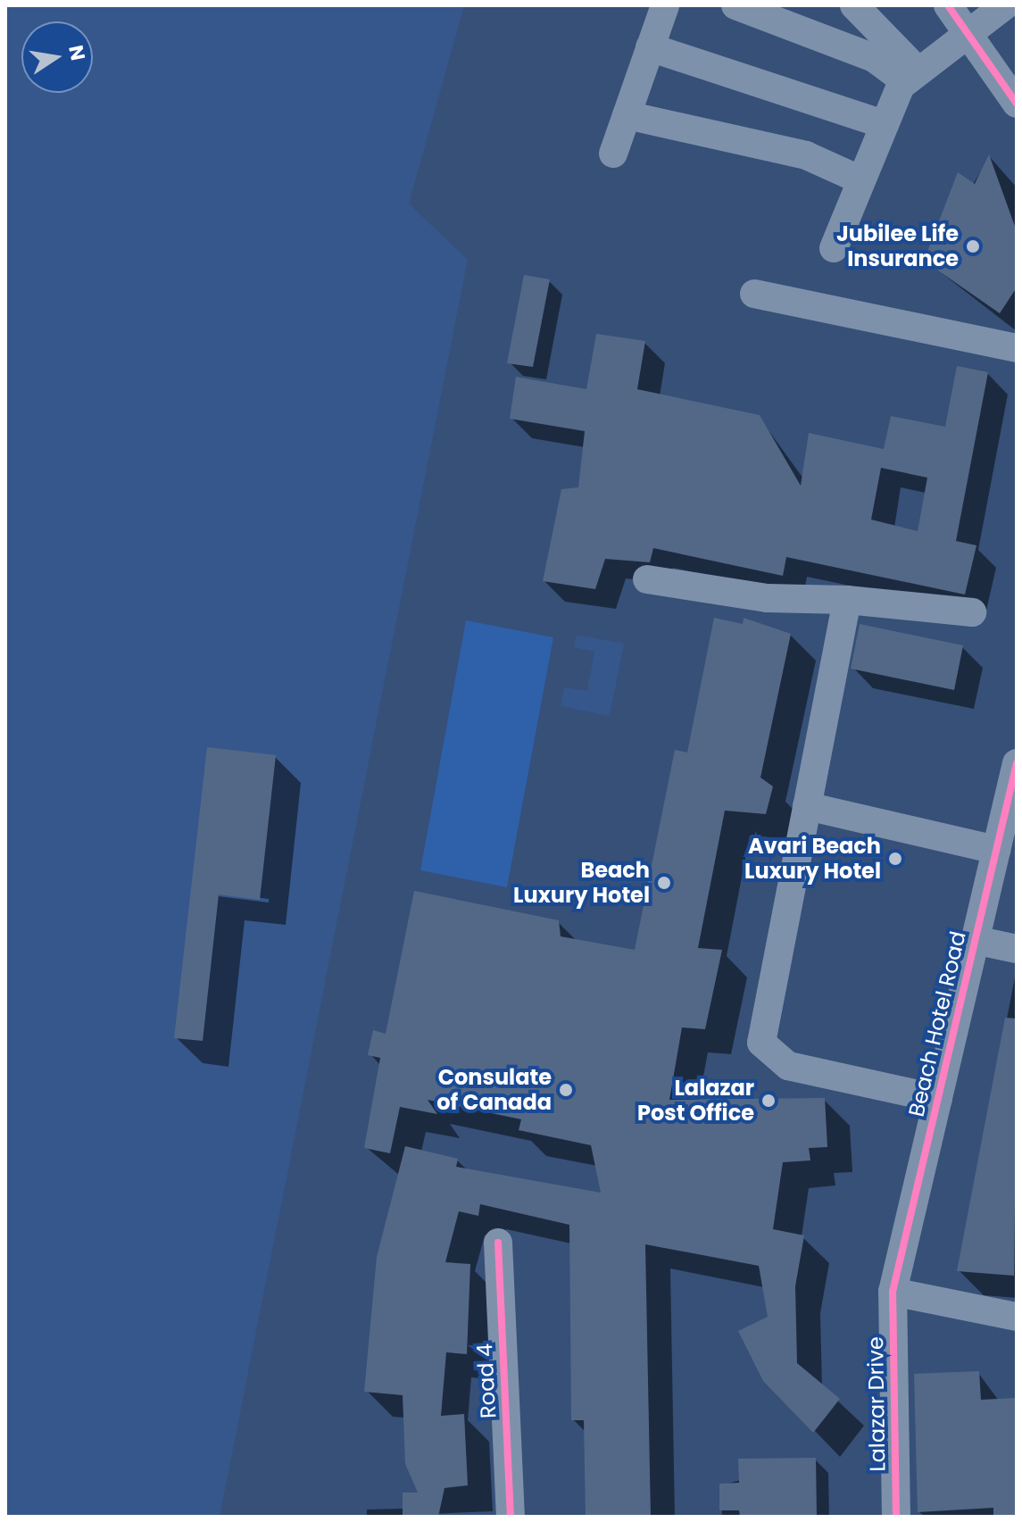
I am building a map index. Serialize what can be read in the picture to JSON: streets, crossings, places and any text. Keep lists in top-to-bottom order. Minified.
{"streets":{"street":["Beach Hotel Road","Road 4","Lalazar Drive"]},"crossings":[["Beach Hotel Road","Lalazar Drive"]],"places":["Jubilee Life Insurance","Avari Beach Luxury Hotel","Beach Luxury Hotel","Consulate of Canada","Lalazar Post Office"],"north":"right"}
